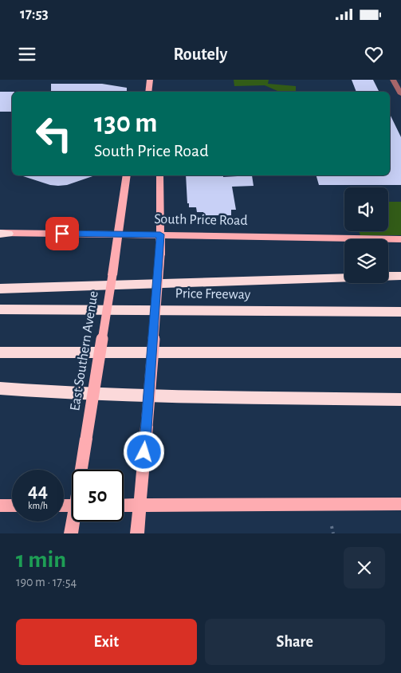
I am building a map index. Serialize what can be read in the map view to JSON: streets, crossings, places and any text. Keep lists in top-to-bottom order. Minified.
{"streets":{"highway":["Price Freeway"],"main road":["South Price Road","East Southern Avenue"]},"crossings":[["South Price Road","East Southern Avenue"]],"page":{"status":"17:53","header":"Routely","turn":["130 m","South Price Road"],"speed":"44 km/h","limit":"50","heading":["1 min","190 m · 17:54"],"buttons":["Exit","Share"]}}
